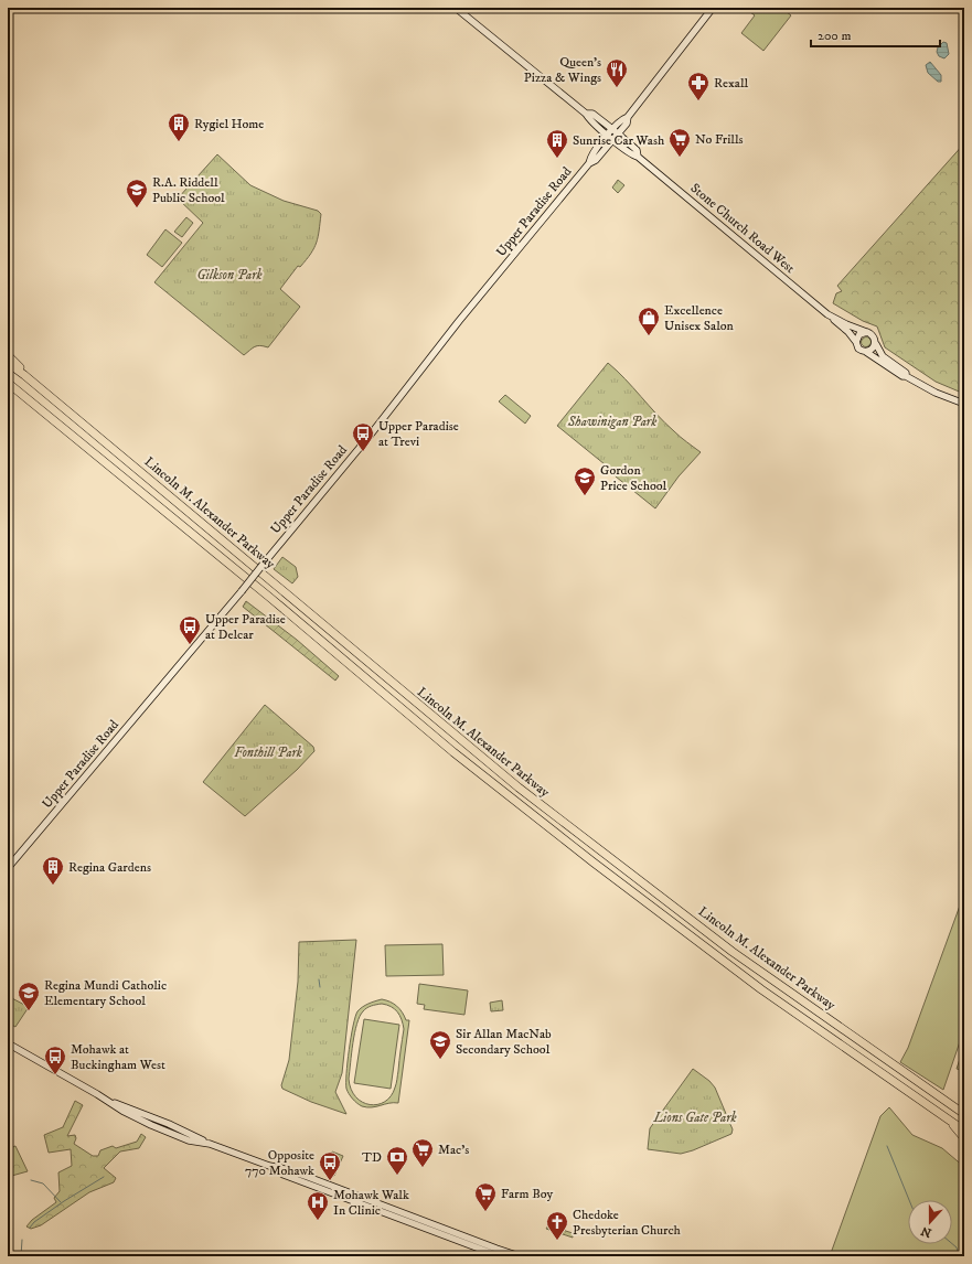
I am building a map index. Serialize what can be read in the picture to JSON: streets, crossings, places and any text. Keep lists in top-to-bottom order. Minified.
{"streets":{"highway":["Lincoln M. Alexander Parkway"],"main road":["Upper Paradise Road","Stone Church Road West"]},"crossings":[["Upper Paradise Road","Stone Church Road West"]],"parks":["Gilkson Park","Shawinigan Park","Fonthill Park","Lions Gate Park"],"places":{"restaurant":["Queen's Pizza & Wings"],"pharmacy":["Rexall"],"building":["Rygiel Home","Sunrise Car Wash","Regina Gardens"],"supermarket":["No Frills","Mac's","Farm Boy"],"school or university":["R.A. Riddell Public School","Gordon Price School","Regina Mundi Catholic Elementary School","Sir Allan MacNab Secondary School"],"shop":["Excellence Unisex Salon"],"bus stop":["Upper Paradise at Trevi","Upper Paradise at Delcar","Mohawk at Buckingham West","Opposite 770 Mohawk"],"bank":["TD"],"hospital":["Mohawk Walk In Clinic"],"church":["Chedoke Presbyterian Church"]},"scale_bar":"200 m","north":"bottom"}
